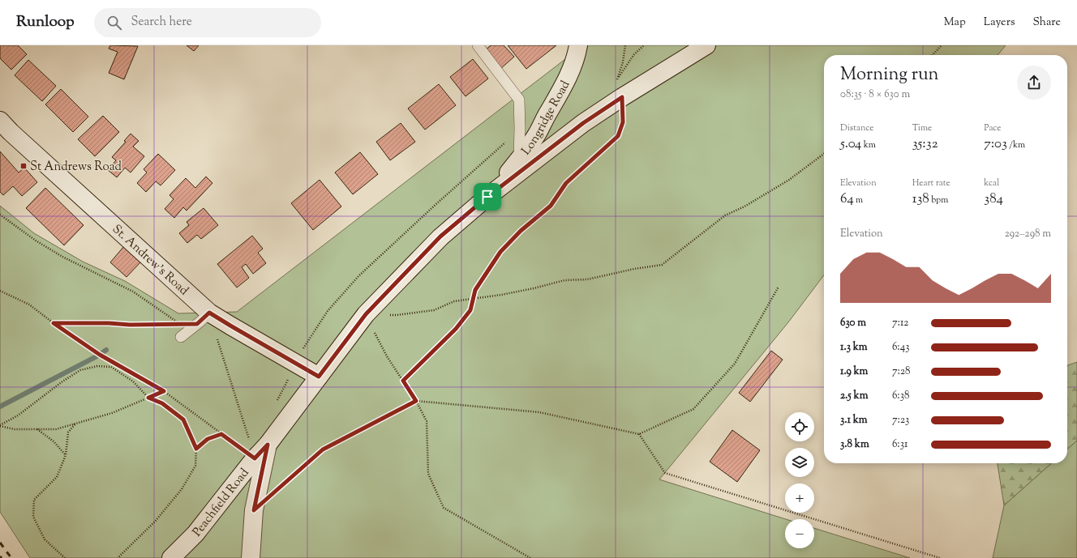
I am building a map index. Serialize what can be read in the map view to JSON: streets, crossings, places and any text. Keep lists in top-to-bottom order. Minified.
{"streets":{"street":["Longridge Road","St. Andrew's Road","Peachfield Road"]},"crossings":[["Longridge Road","Peachfield Road"],["St. Andrew's Road","Peachfield Road"]],"places":{"transit":["St Andrews Road"]},"page":{"header":"Runloop","search":"Search here","nav":["Map","Layers","Share"],"heading":["Morning run","08:35 · 8 × 630 m"],"stats":[["Distance","5.04 km"],["Time","35:32"],["Pace","7:03 /km"],["Elevation","64 m"],["Heart rate","138 bpm"],["kcal","384"]],"chart":["Elevation","292–298 m"],"list":[{"name":"630 m","note":"7:12"},{"name":"1.3 km","note":"6:43"},{"name":"1.9 km","note":"7:28"},{"name":"2.5 km","note":"6:38"},{"name":"3.1 km","note":"7:23"},{"name":"3.8 km","note":"6:31"}],"map_buttons":["+","−"]}}
